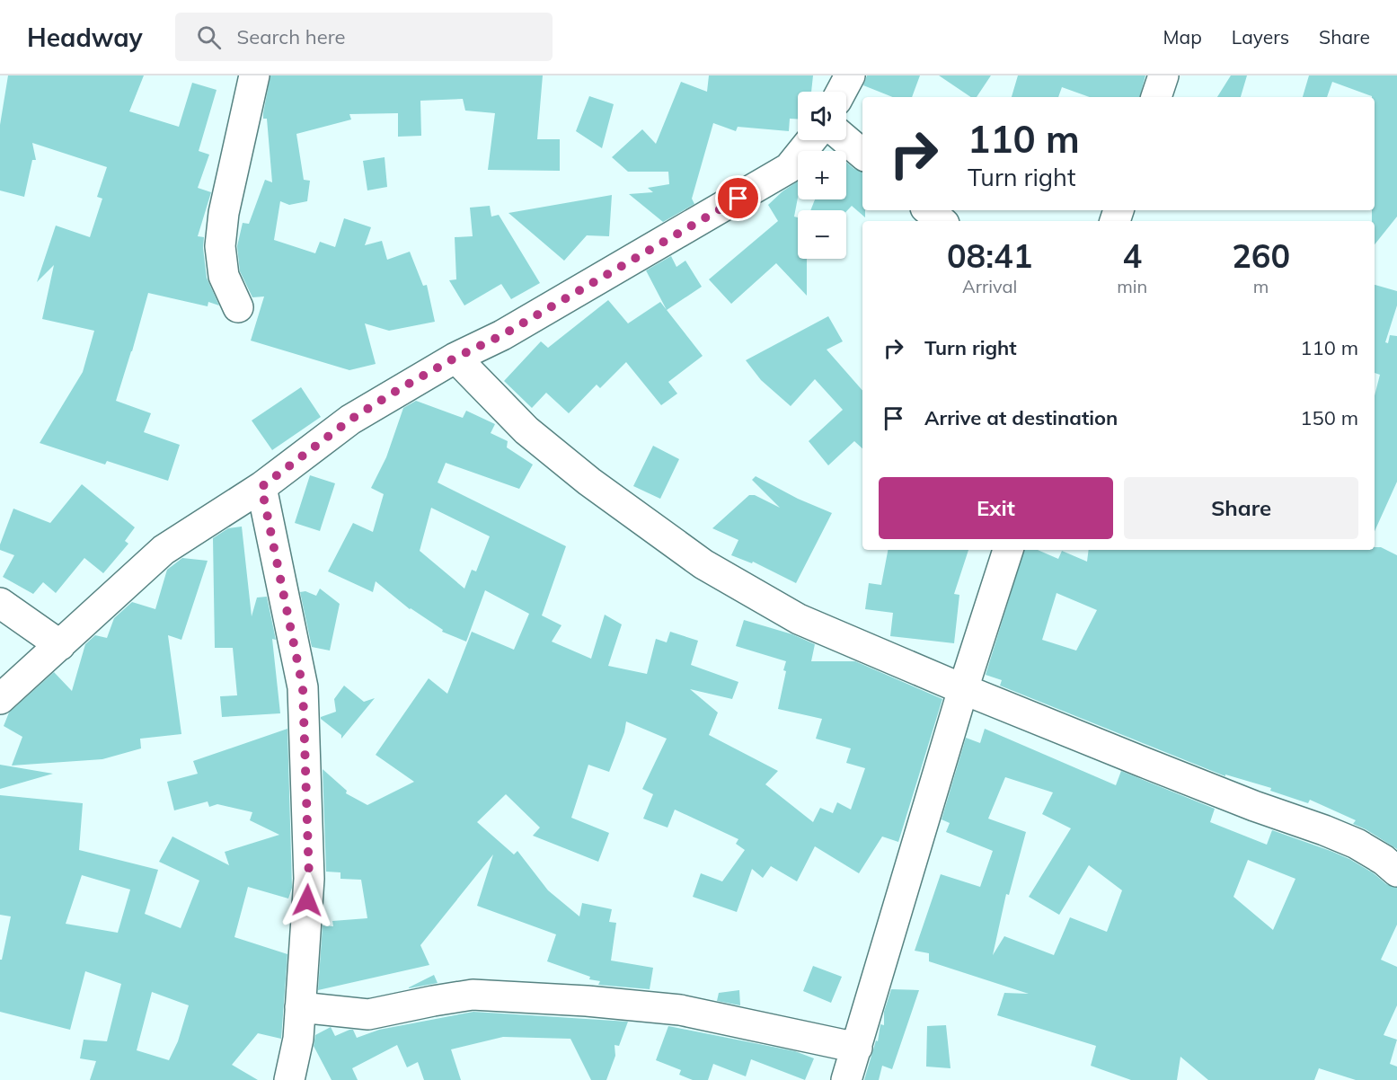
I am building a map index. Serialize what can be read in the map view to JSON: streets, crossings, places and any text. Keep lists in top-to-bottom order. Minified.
{"page":{"header":"Headway","search":"Search here","nav":["Map","Layers","Share"],"map_buttons":["+","−"],"turn":["110 m","Turn right"],"eta":["08:41","Arrival","4","min","260","m"],"list":[{"name":"Turn right","value":"110 m"},{"name":"Arrive at destination","value":"150 m"}],"buttons":["Exit","Share"]}}
